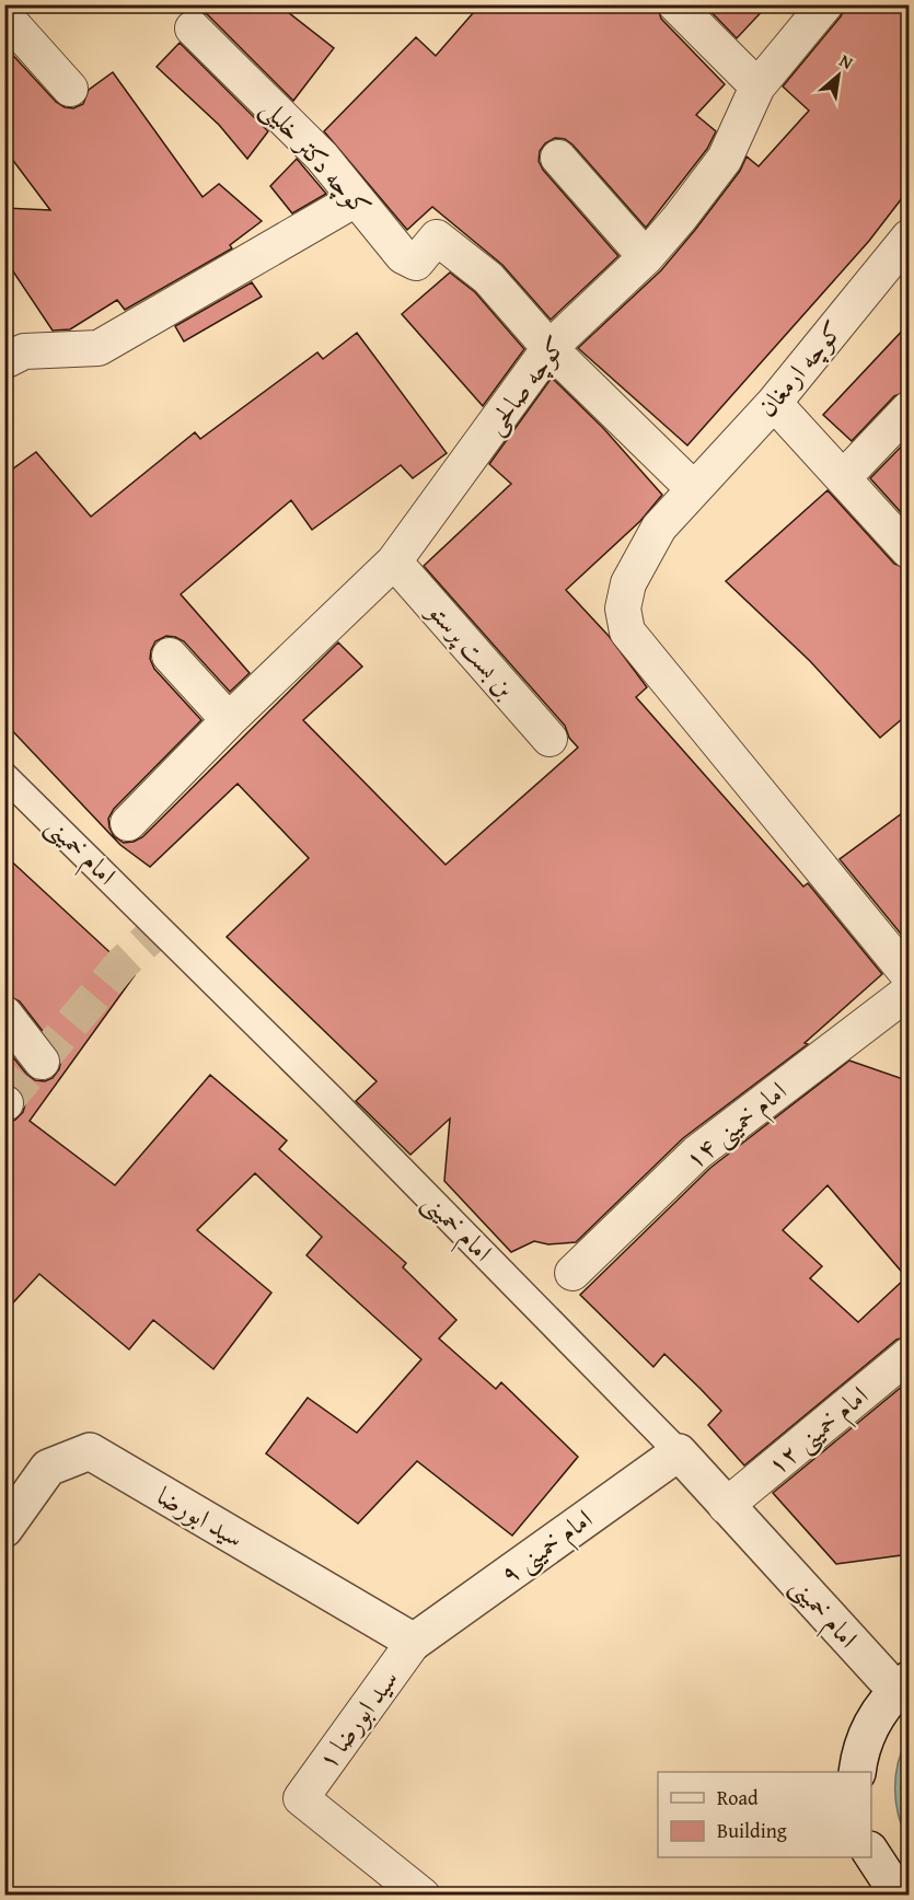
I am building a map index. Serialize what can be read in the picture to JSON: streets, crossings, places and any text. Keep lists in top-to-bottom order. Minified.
{"streets":{"street":["کوچه دکتر خلیلی","کوچه ارمغان","کوچه صالحی","بن بست پرستو","امام خمینی","امام خمینی ۱۴","امام خمینی ۱۲","سید ابورضا","امام خمینی ۹","سید ابورضا ۱"]},"crossings":[["کوچه دکتر خلیلی","کوچه صالحی"],["کوچه ارمغان","امام خمینی ۱۴"],["کوچه صالحی","بن بست پرستو"],["امام خمینی","امام خمینی ۱۲"],["امام خمینی","امام خمینی ۹"],["سید ابورضا","امام خمینی ۹"],["سید ابورضا","سید ابورضا ۱"],["امام خمینی ۹","سید ابورضا ۱"]],"legend":["Road","Building"],"north":"top right"}
